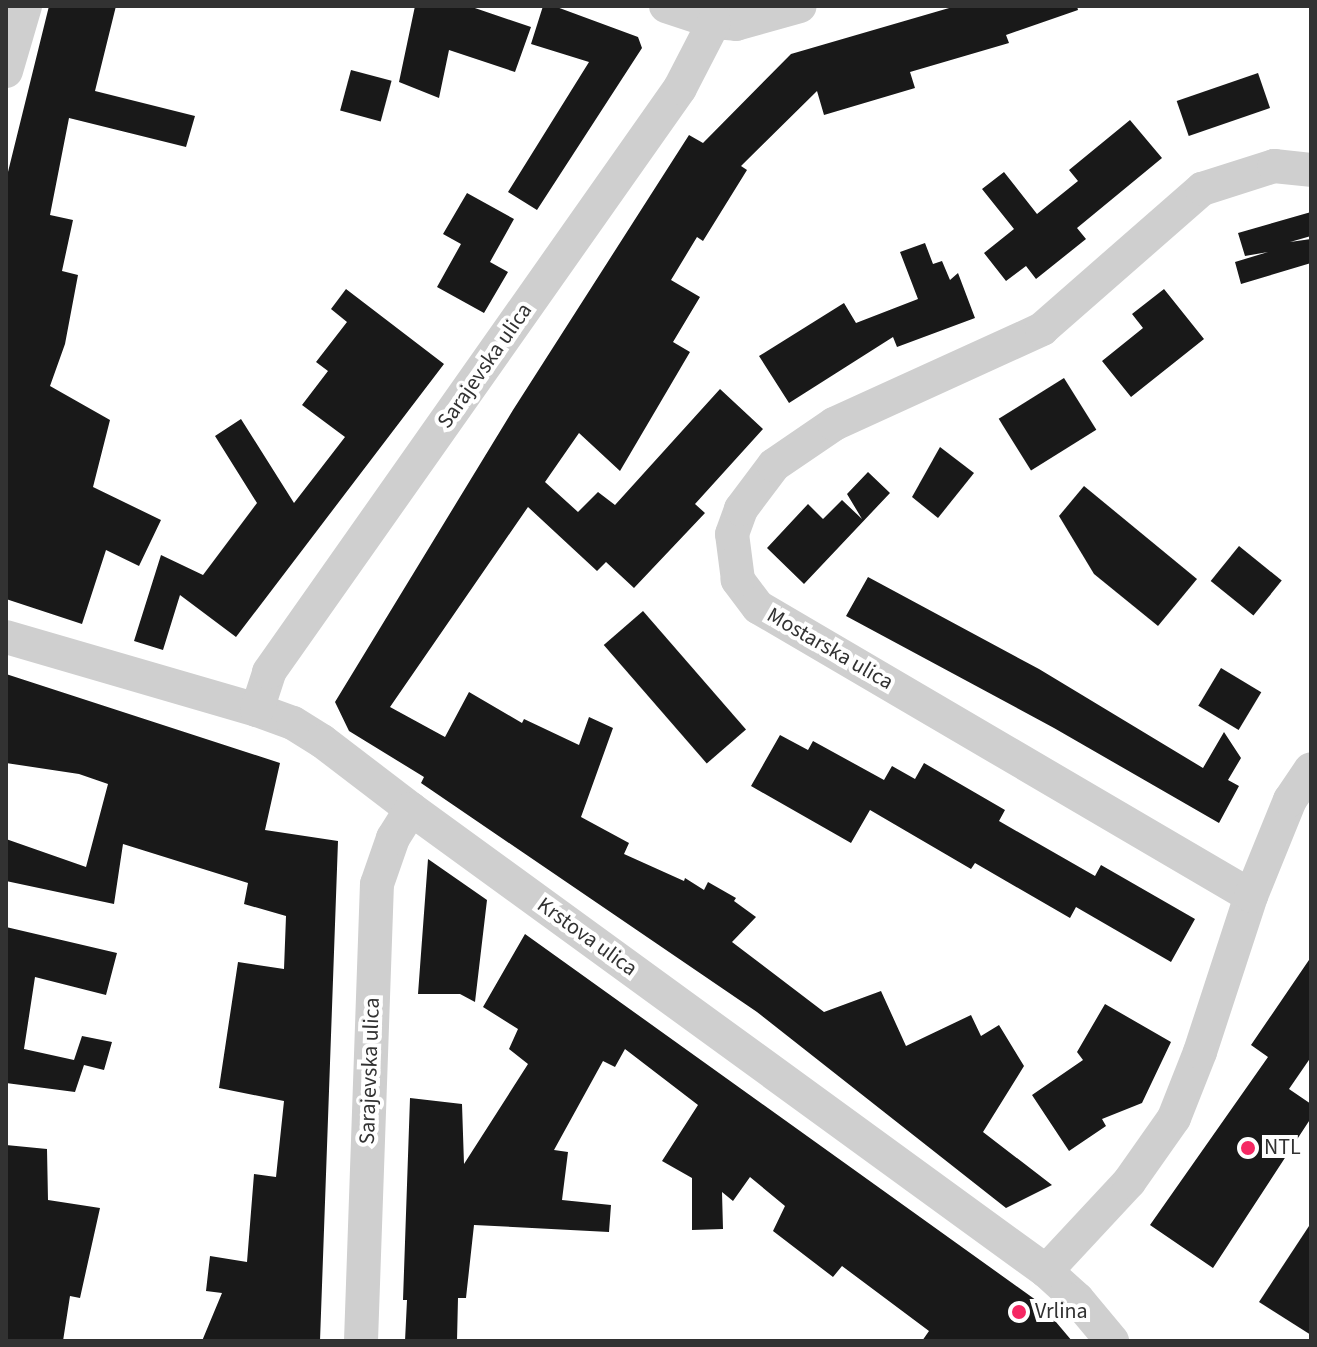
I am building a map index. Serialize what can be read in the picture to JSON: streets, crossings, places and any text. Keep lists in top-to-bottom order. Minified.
{"streets":{"street":["Sarajevska ulica","Mostarska ulica","Krstova ulica"]},"crossings":[["Sarajevska ulica","Krstova ulica"]],"places":["NTL","Vrlina"]}
